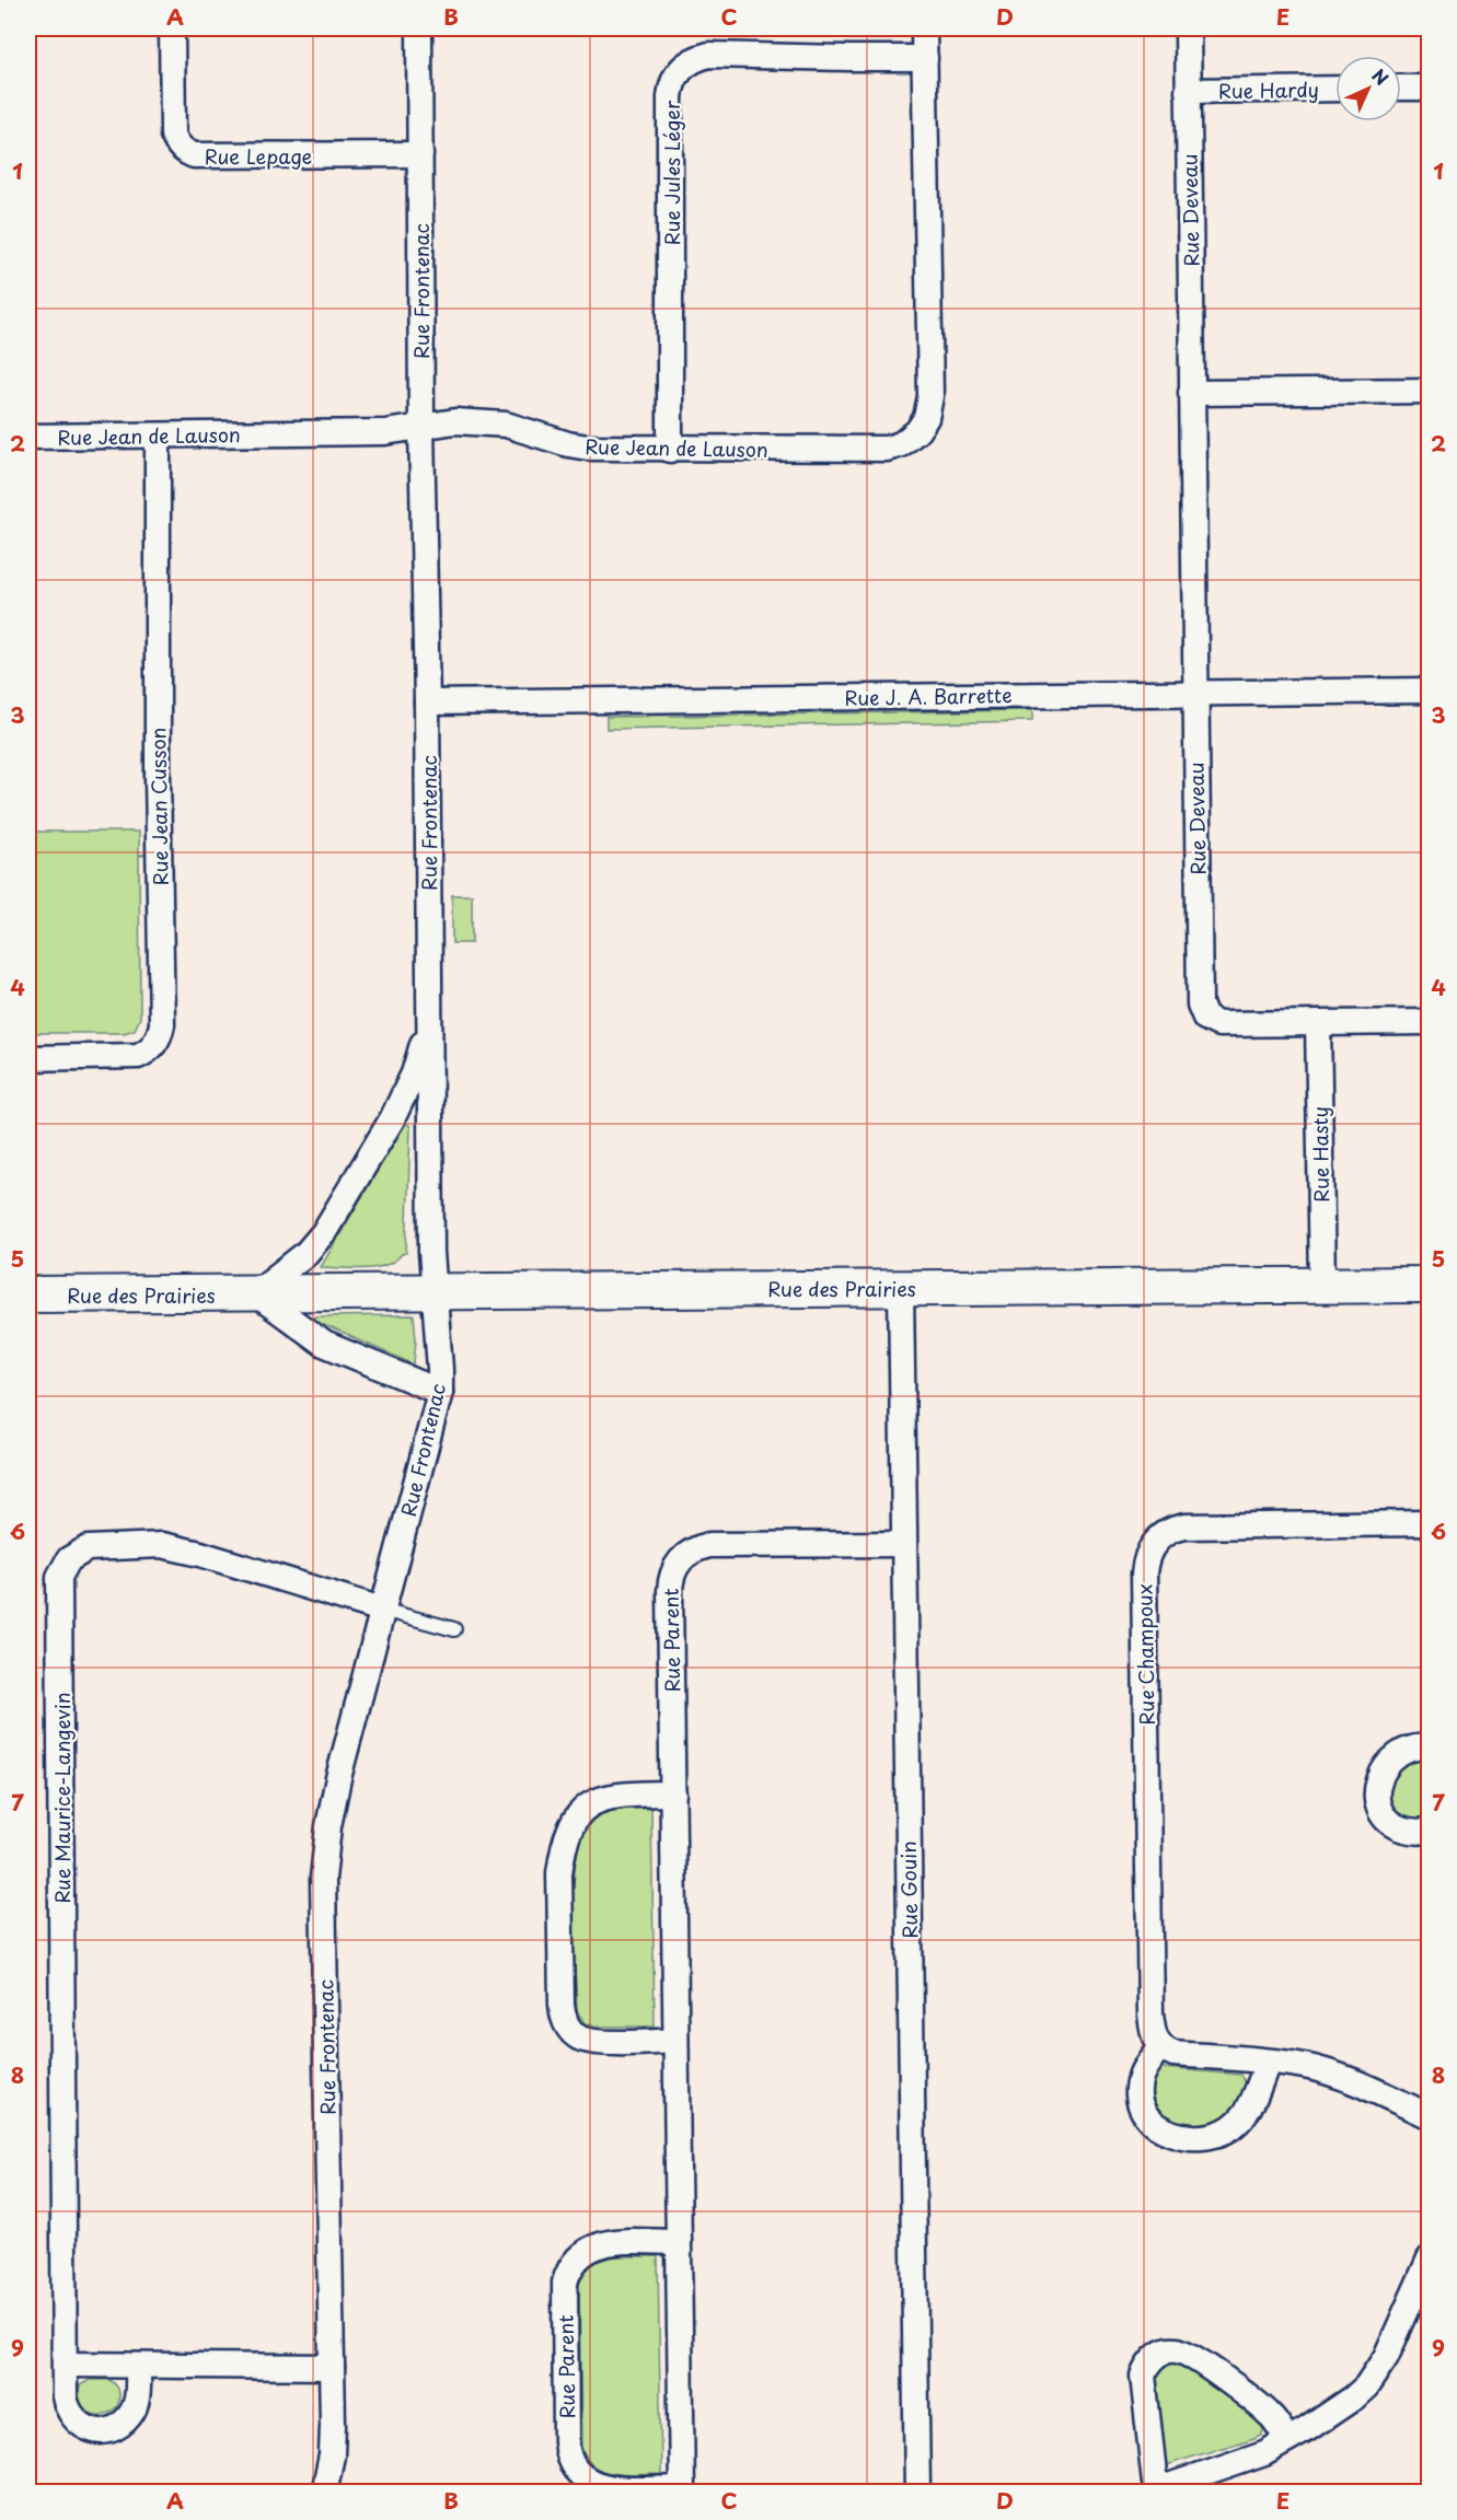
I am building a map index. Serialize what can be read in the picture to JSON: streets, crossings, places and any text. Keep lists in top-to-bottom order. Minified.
{"streets":{"main road":["Rue des Prairies"],"street":["Rue Hardy","Rue Lepage","Rue Jules Léger","Rue Deveau","Rue Frontenac","Rue Jean de Lauson","Rue J. A. Barrette","Rue Jean Cusson","Rue Hasty","Rue Parent","Rue Champoux","Rue Maurice-Langevin","Rue Gouin"]},"crossings":[["Rue Hardy","Rue Deveau"],["Rue Lepage","Rue Frontenac"],["Rue Jules Léger","Rue Jean de Lauson"],["Rue Deveau","Rue J. A. Barrette"],["Rue Deveau","Rue Hasty"],["Rue Frontenac","Rue Jean de Lauson"],["Rue Frontenac","Rue J. A. Barrette"],["Rue Frontenac","Rue des Prairies"],["Rue Frontenac","Rue Maurice-Langevin"],["Rue Jean de Lauson","Rue Jean Cusson"],["Rue Hasty","Rue des Prairies"],["Rue des Prairies","Rue Gouin"],["Rue Parent","Rue Gouin"]],"north":"top right","grid":{"columns":["A","B","C","D","E"],"rows":["1","2","3","4","5","6","7","8","9"]}}
